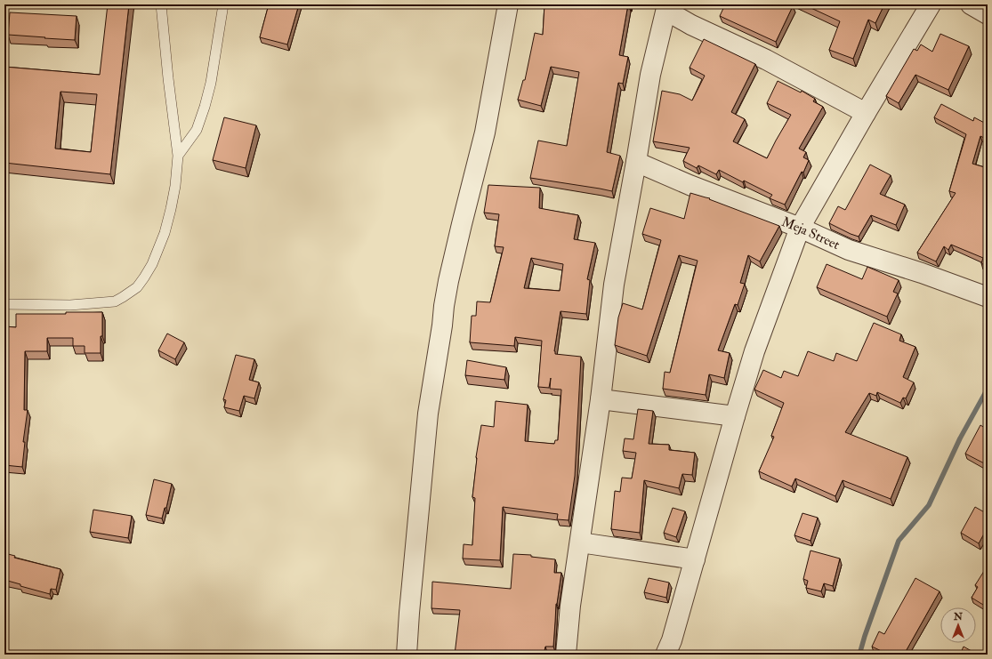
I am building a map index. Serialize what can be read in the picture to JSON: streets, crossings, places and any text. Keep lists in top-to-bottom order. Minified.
{"streets":{"street":["Meja Street"]},"north":"top"}
